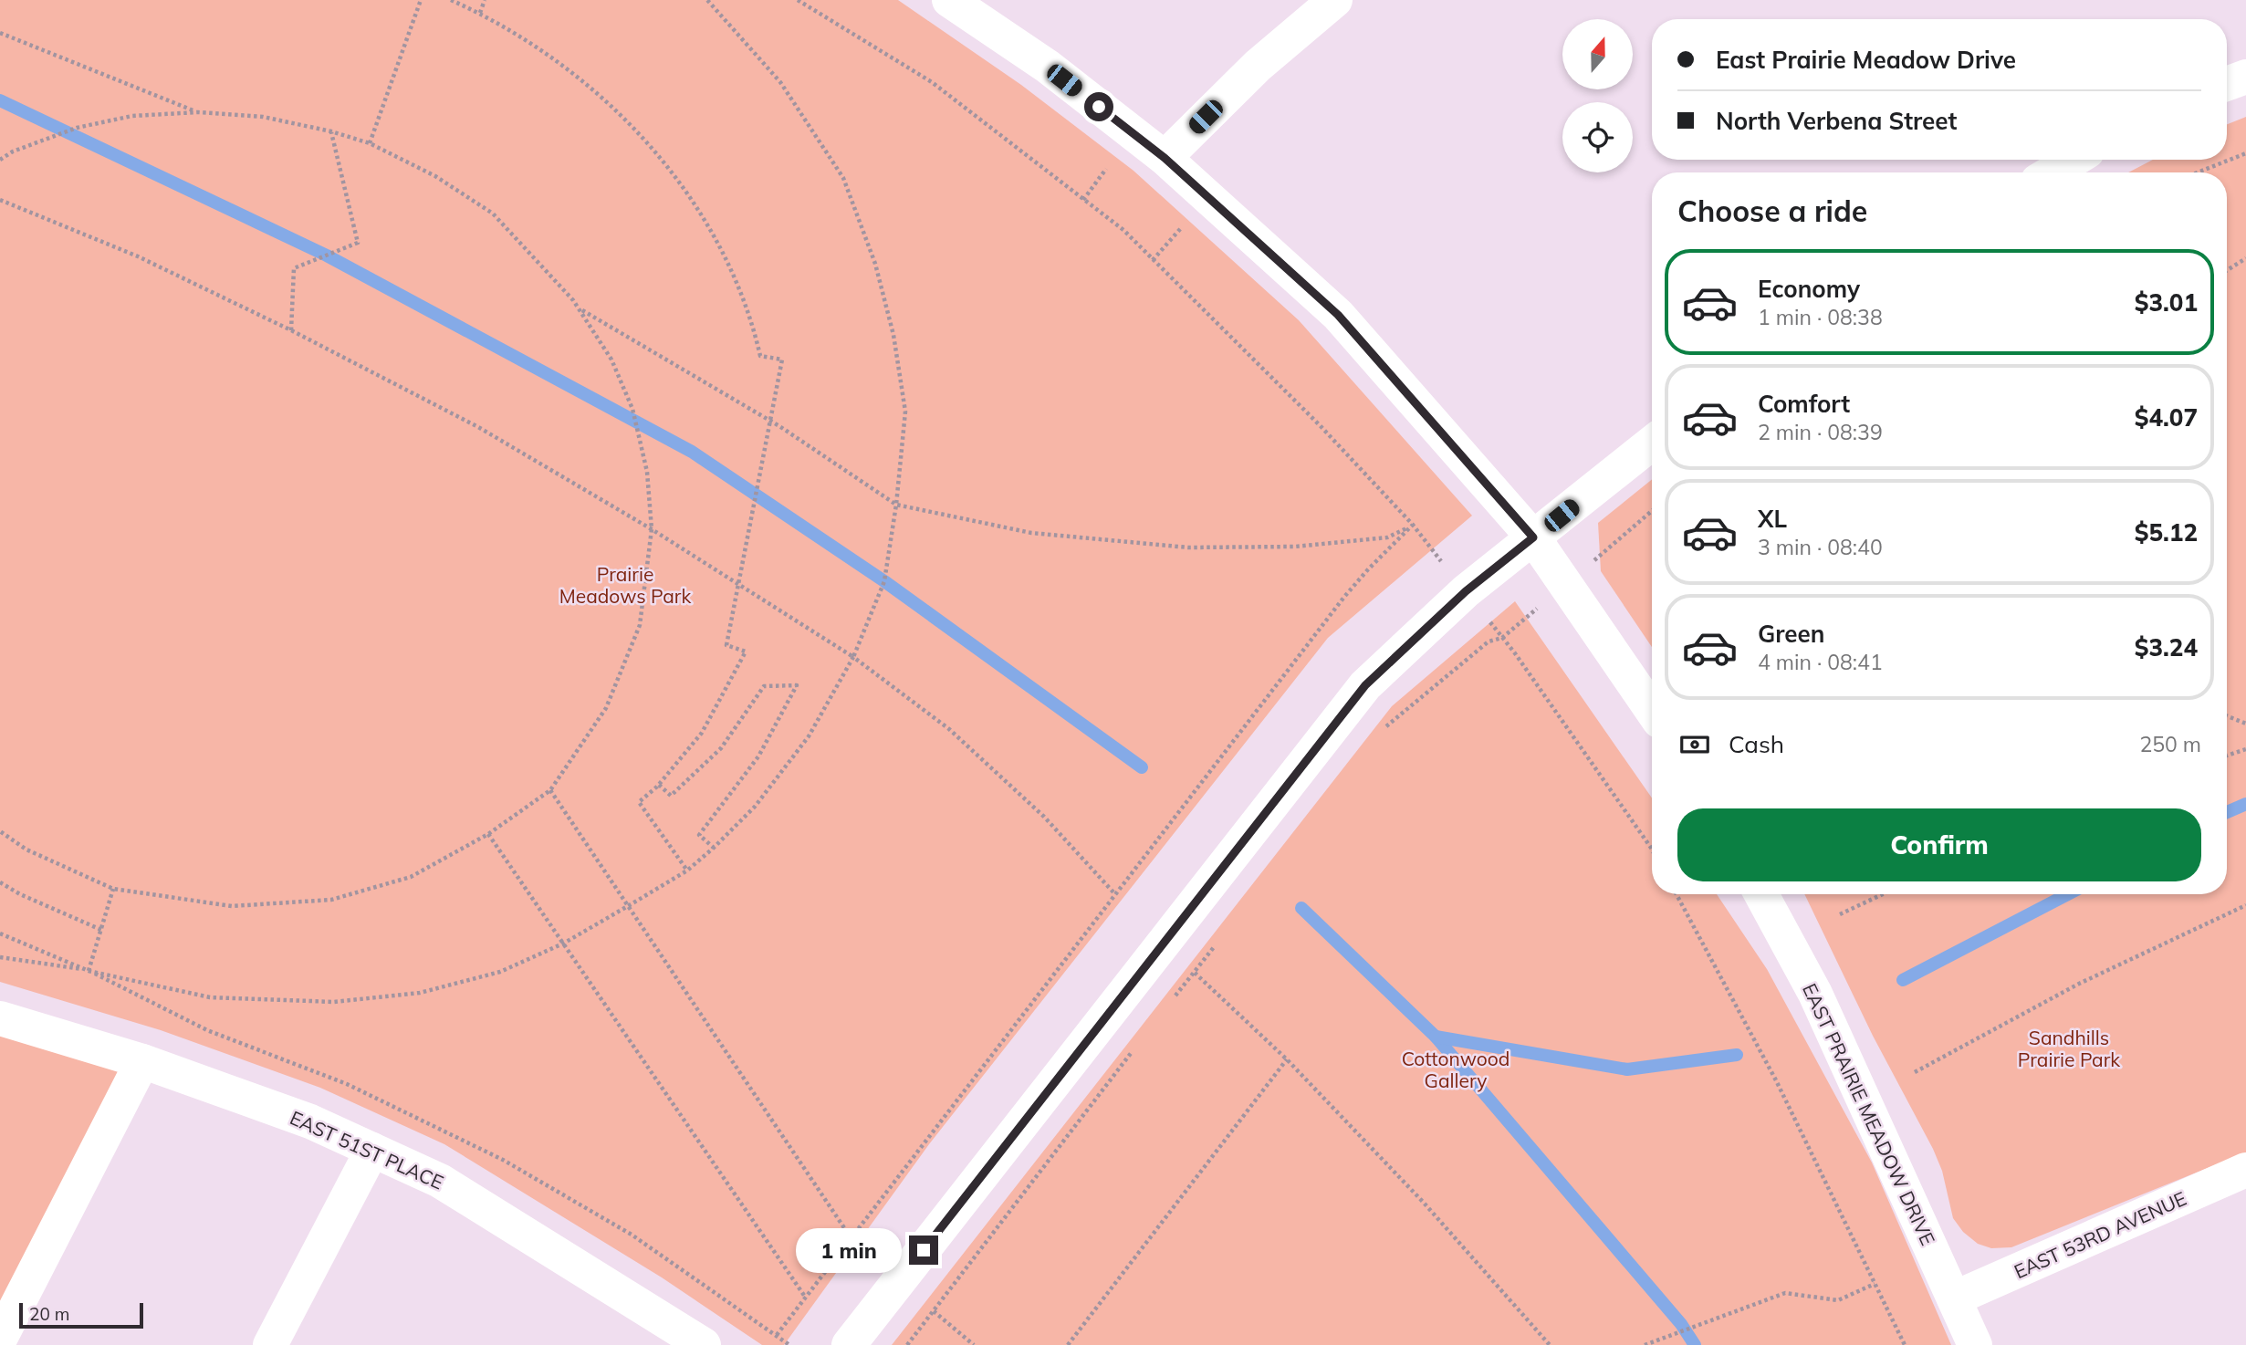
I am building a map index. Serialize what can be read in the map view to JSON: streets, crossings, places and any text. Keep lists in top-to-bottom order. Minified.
{"streets":{"street":["EAST PRAIRIE MEADOW DRIVE","EAST 51ST PLACE","EAST 53RD AVENUE"]},"crossings":[["EAST PRAIRIE MEADOW DRIVE","EAST 53RD AVENUE"]],"parks":["Prairie Meadows Park","Sandhills Prairie Park","Cottonwood Gallery"],"scale_bar":"20 m","north":"top","page":{"banner":["East Prairie Meadow Drive","North Verbena Street"],"heading":"Choose a ride","list":[{"name":"Economy","note":"1 min · 08:38","value":"$3.01"},{"name":"Comfort","note":"2 min · 08:39","value":"$4.07"},{"name":"XL","note":"3 min · 08:40","value":"$5.12"},{"name":"Green","note":"4 min · 08:41","value":"$3.24"}],"pay":["Cash","250 m"],"buttons":"Confirm","bubble":"1 min","scale":"20 m"}}
